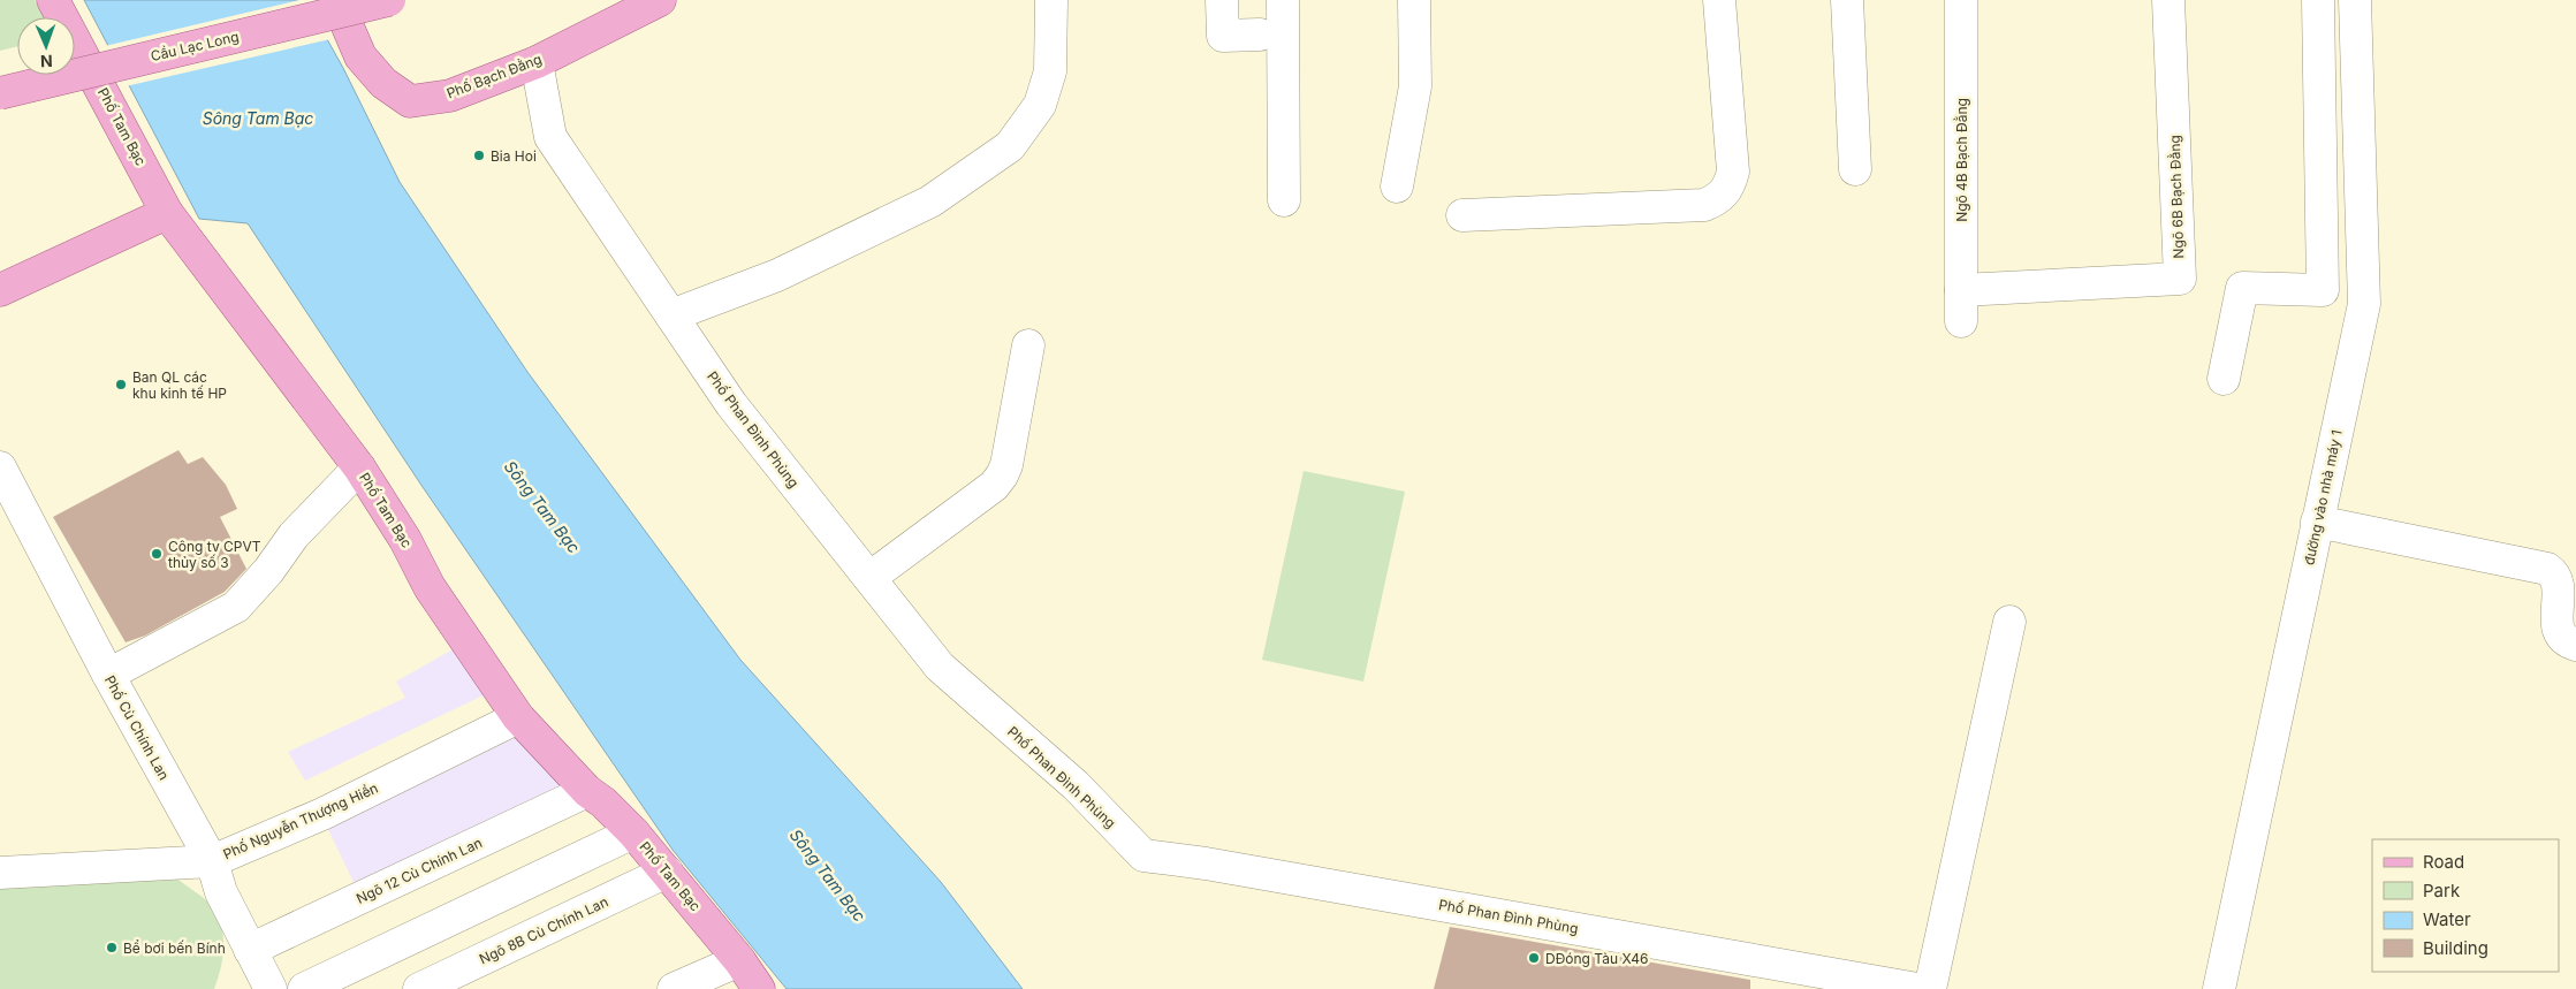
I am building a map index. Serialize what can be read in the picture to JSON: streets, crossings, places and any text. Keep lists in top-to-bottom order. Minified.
{"streets":{"main road":["Cầu Lạc Long","Phố Bạch Đằng","Phố Tam Bạc"],"street":["Ngõ 4B Bạch Đằng","Ngõ 6B Bạch Đằng","Phố Phan Đình Phùng","đường vào nhà máy 1","Phố Cù Chính Lan","Phố Nguyễn Thượng Hiền","Ngõ 12 Cù Chính Lan","Ngõ 8B Cù Chính Lan"]},"crossings":[["Phố Bạch Đằng","Phố Phan Đình Phùng"],["Phố Tam Bạc","Phố Nguyễn Thượng Hiền"],["Phố Tam Bạc","Ngõ 12 Cù Chính Lan"],["Phố Tam Bạc","Ngõ 8B Cù Chính Lan"],["Ngõ 4B Bạch Đằng","Ngõ 6B Bạch Đằng"],["Phố Cù Chính Lan","Phố Nguyễn Thượng Hiền"],["Phố Cù Chính Lan","Ngõ 12 Cù Chính Lan"]],"water":["Sông Tam Bạc"],"places":["Bia Hoi","Ban QL các khu kinh tế HP","Công ty CPVT thủy số 3","Bể bơi bến Bính","DĐóng Tàu X46"],"legend":["Road","Park","Water","Building"],"north":"bottom"}
